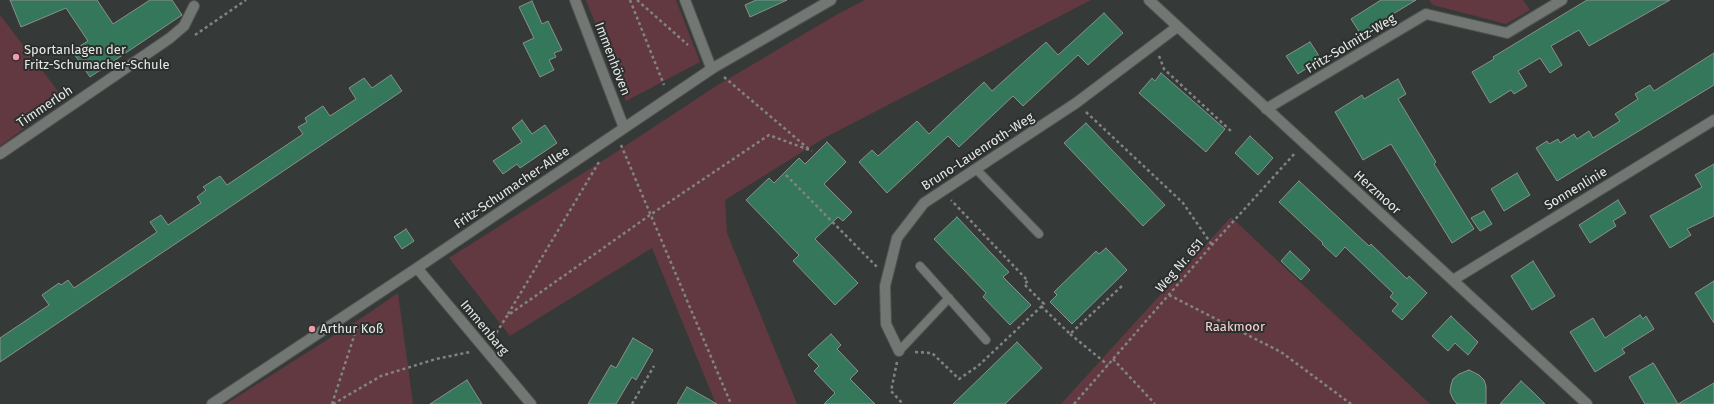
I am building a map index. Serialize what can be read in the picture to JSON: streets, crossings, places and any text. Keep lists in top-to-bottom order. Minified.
{"streets":{"street":["Fritz-Solmitz-Weg","Immenhöven","Timmerloh","Bruno-Lauenroth-Weg","Fritz-Schumacher-Allee","Sonnenlinie","Herzmoor","Immenbarg"],"path":["Weg Nr. 651"]},"crossings":[["Fritz-Solmitz-Weg","Herzmoor"],["Immenhöven","Fritz-Schumacher-Allee"],["Bruno-Lauenroth-Weg","Herzmoor"],["Fritz-Schumacher-Allee","Immenbarg"],["Sonnenlinie","Herzmoor"],["Herzmoor","Weg Nr. 651"]],"parks":["Raakmoor"],"places":["Sportanlagen der Fritz-Schumacher-Schule","Arthur Koß"]}
